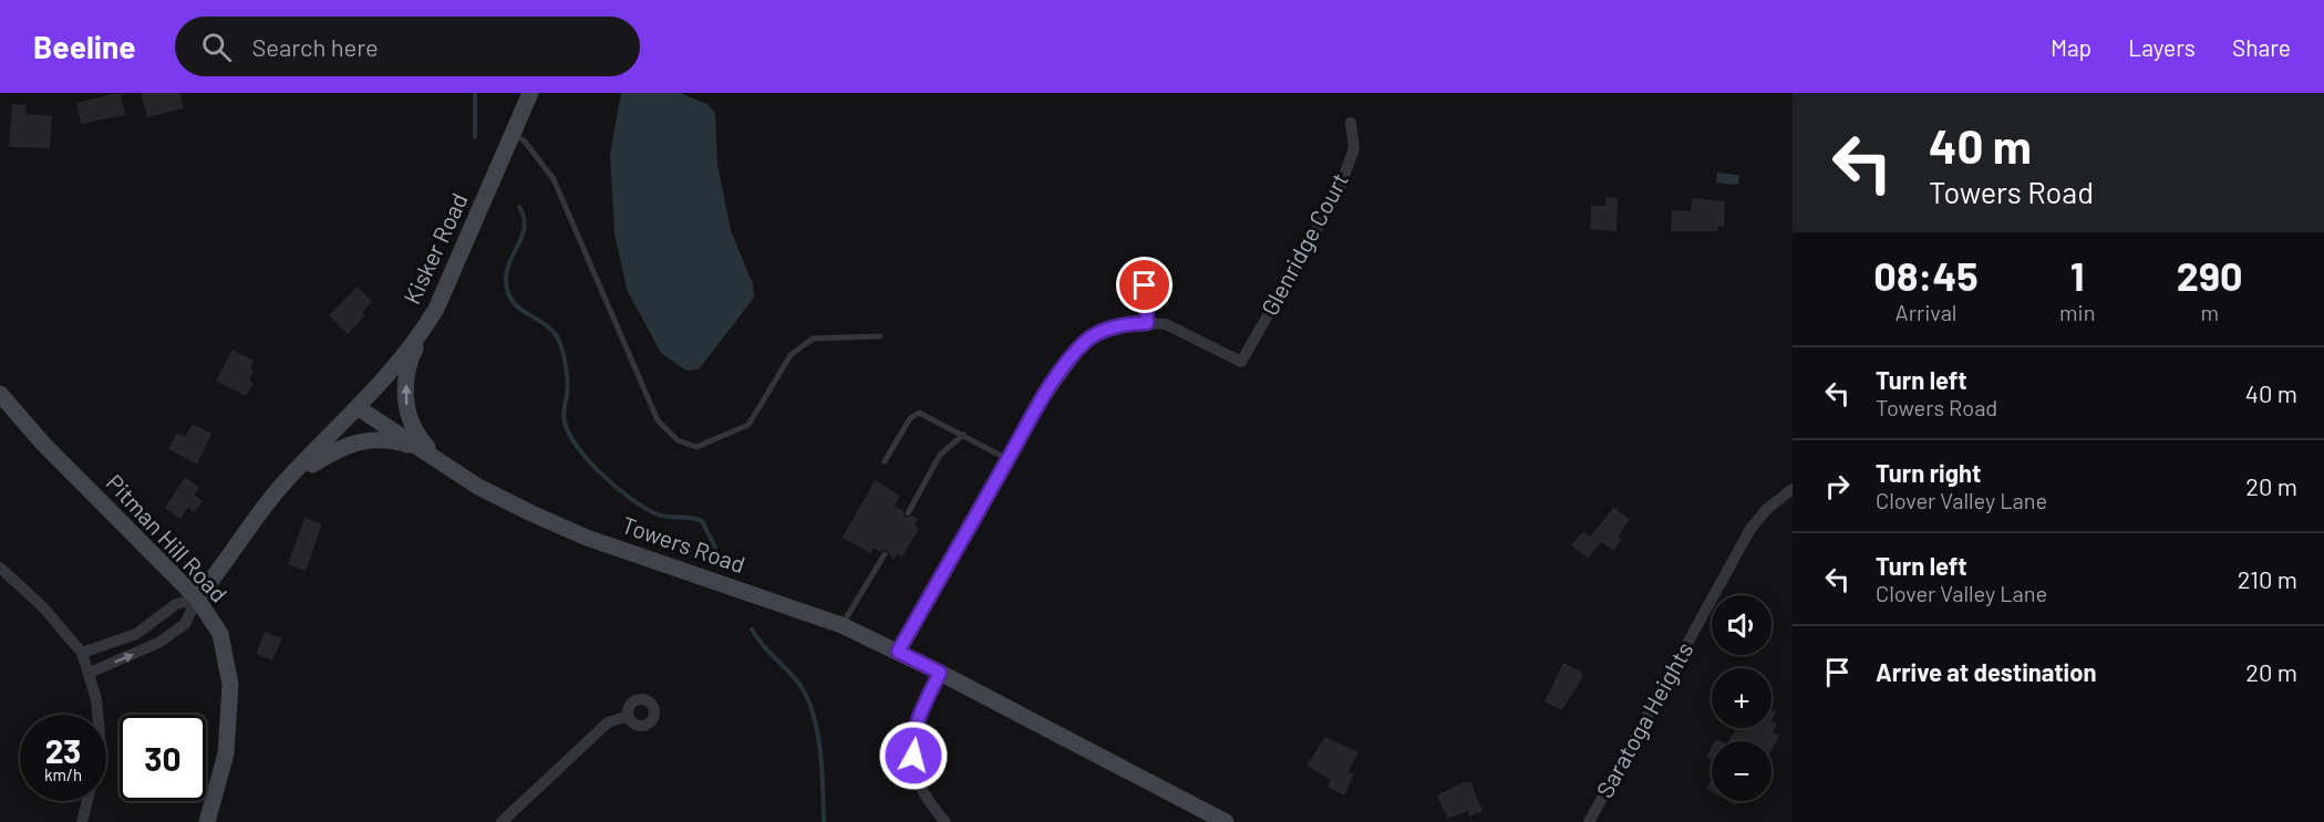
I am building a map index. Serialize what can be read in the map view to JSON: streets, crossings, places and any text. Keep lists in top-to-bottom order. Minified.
{"streets":{"main road":["Kisker Road","Pitman Hill Road","Towers Road"],"street":["Glenridge Court","Saratoga Heights"]},"crossings":[["Kisker Road","Towers Road"]],"page":{"header":"Beeline","search":"Search here","nav":["Map","Layers","Share"],"turn":["40 m","Towers Road"],"eta":["08:45","Arrival","1","min","290","m"],"list":[{"name":"Turn left","note":"Towers Road","value":"40 m"},{"name":"Turn right","note":"Clover Valley Lane","value":"20 m"},{"name":"Turn left","note":"Clover Valley Lane","value":"210 m"},{"name":"Arrive at destination","value":"20 m"}],"map_buttons":["+","−"],"speed":"23 km/h","limit":"30"}}
